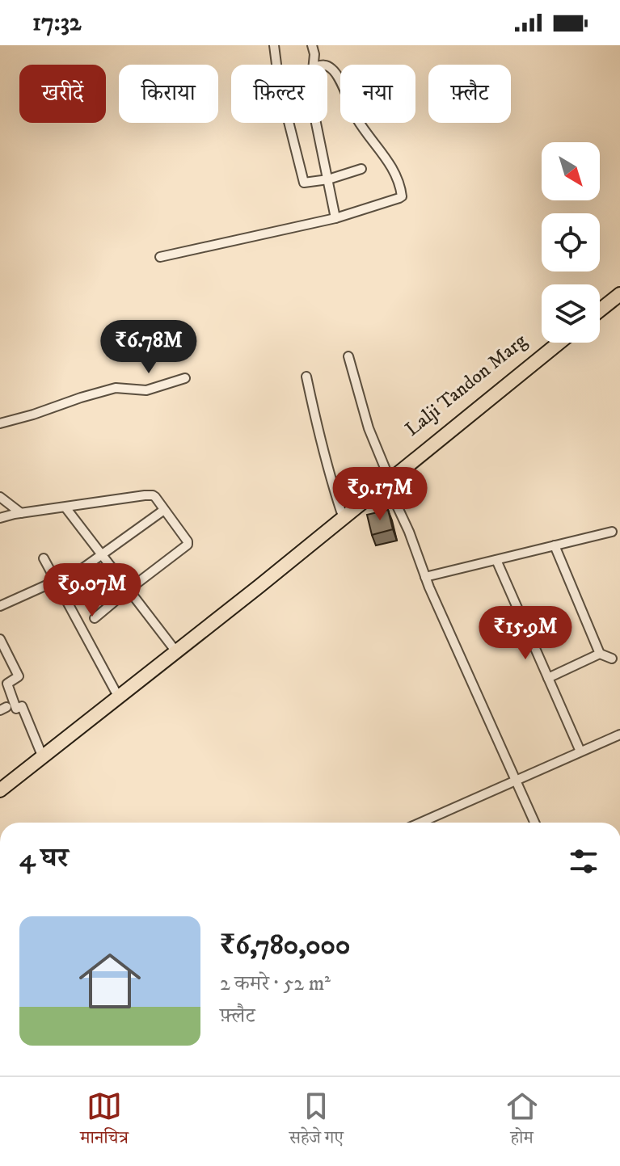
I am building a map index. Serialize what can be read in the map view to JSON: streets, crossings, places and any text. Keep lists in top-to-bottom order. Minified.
{"streets":{"main road":["Lalji Tandon Marg"]},"north":"bottom right","page":{"status":"17:32","chip":["खरीदें","किराया","फ़िल्टर","नया","फ़्लैट"],"price":["₹6.78M","₹9.17M","₹9.07M","₹15.9M"],"heading":"4 घर","list":[{"name":"₹6,780,000","note":"2 कमरे · 52 m² · फ़्लैट"}],"tabs":["मानचित्र","सहेजे गए","होम"]}}
